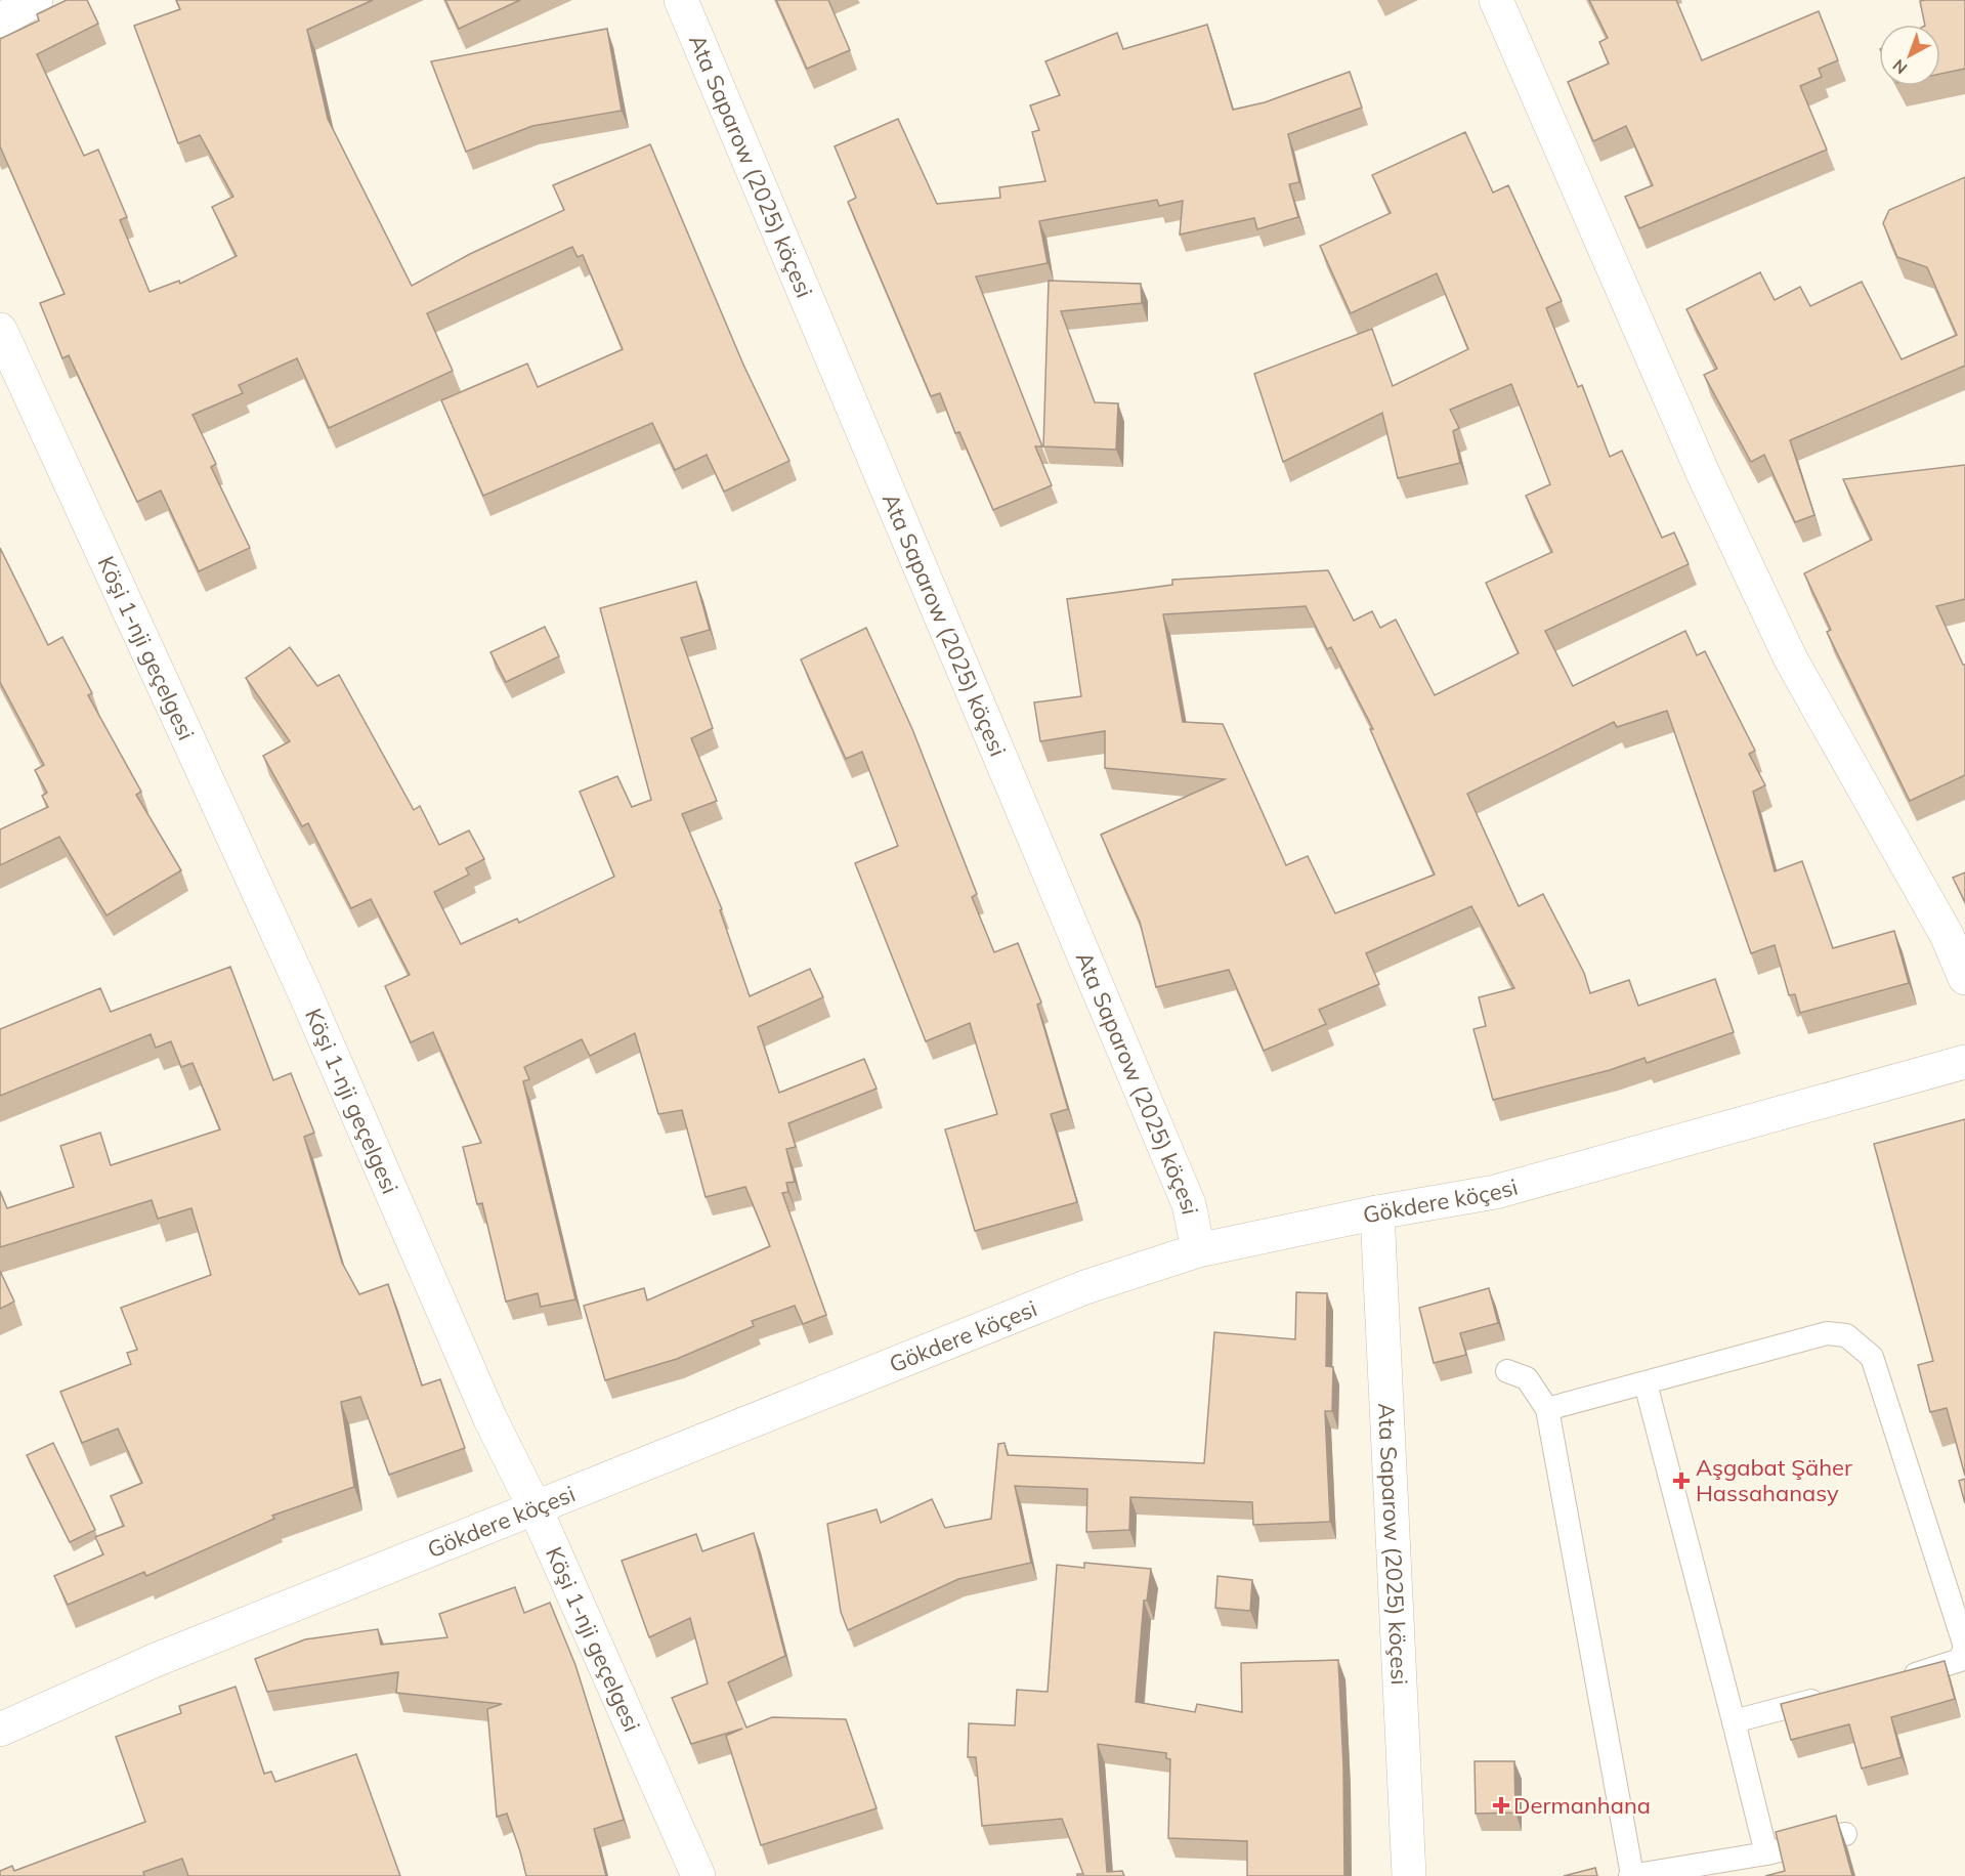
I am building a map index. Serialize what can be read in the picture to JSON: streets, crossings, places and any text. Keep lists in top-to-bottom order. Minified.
{"streets":{"street":["Ata Saparow (2025) köçesi","Köşi 1-nji geçelgesi","Gökdere köçesi"]},"crossings":[["Ata Saparow (2025) köçesi","Gökdere köçesi"],["Köşi 1-nji geçelgesi","Gökdere köçesi"]],"places":{"health":["Aşgabat Şäher Hassahanasy","Dermanhana"]},"north":"bottom left"}
